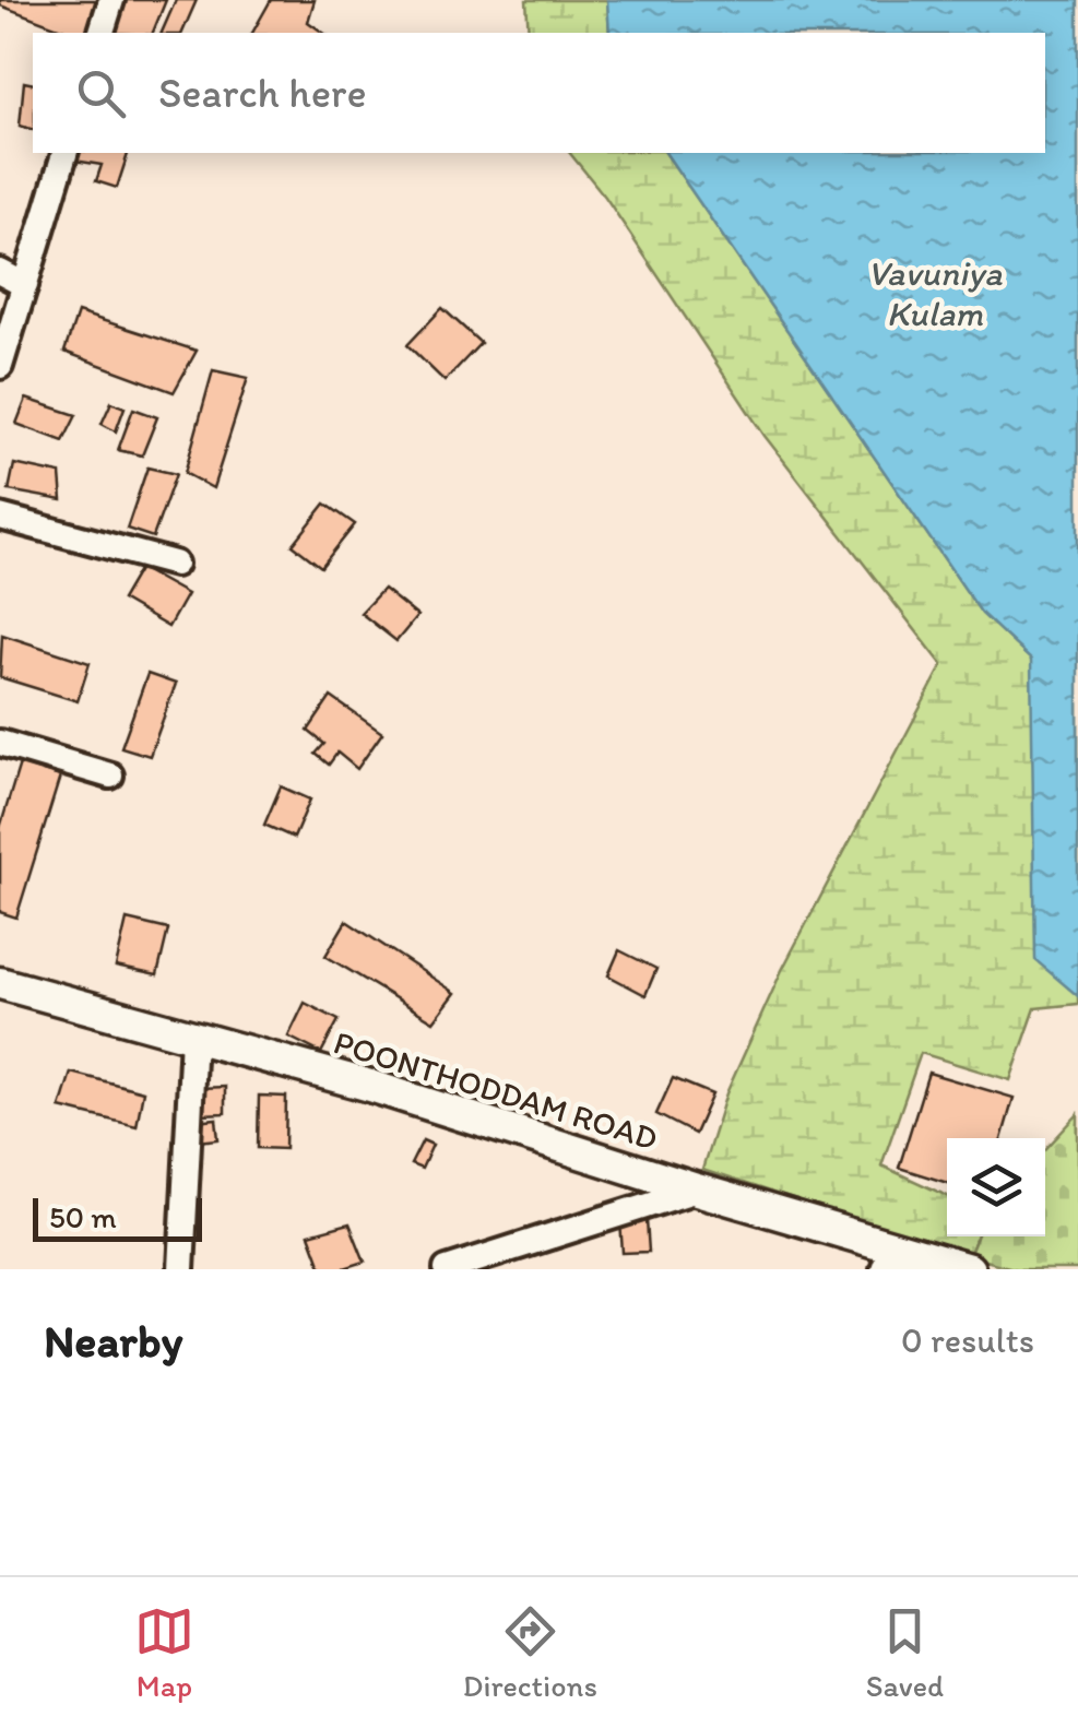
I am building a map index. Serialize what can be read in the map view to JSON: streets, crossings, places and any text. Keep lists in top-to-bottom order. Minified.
{"streets":{"street":["POONTHODDAM ROAD"]},"water":["Vavuniya Kulam"],"scale_bar":"50 m","page":{"search":"Search here","scale":"50 m","heading":["Nearby","0 results"],"nav":["Map","Directions","Saved"]}}
